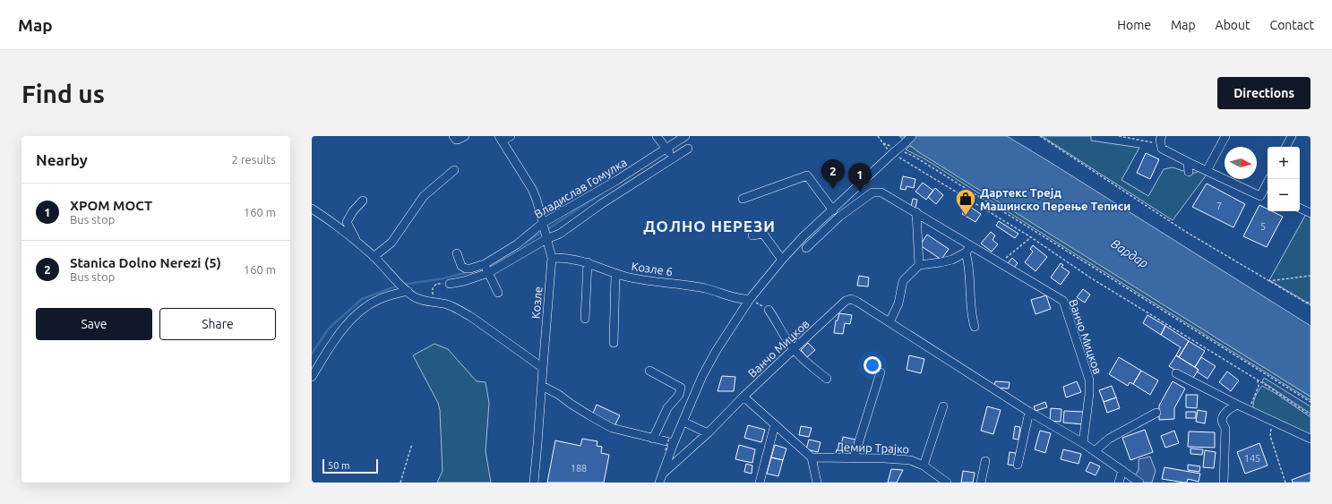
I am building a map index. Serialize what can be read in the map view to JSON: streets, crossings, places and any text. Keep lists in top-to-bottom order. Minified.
{"streets":{"street":["Владислав Гомулка","Козле 6","Козле","Ванчо Мицков","Демир Трајко"]},"crossings":[["Владислав Гомулка","Козле"],["Козле 6","Козле"]],"districts":["ДОЛНО НЕРЕЗИ"],"water":["Вардар"],"places":{"shop":["Дартекс Трејд Машинско Перење Теписи"]},"house_numbers":["7","5","145","188"],"scale_bar":"50 m","north":"right","page":{"header":"Map","nav":["Home","Map","About","Contact"],"buttons":["Directions",["Save","Share"]],"title":"Find us","heading":["Nearby","2 results"],"map_buttons":["+","−"],"pins":["2","1"],"list":[{"mark":"1","name":"ХРОМ МОСТ","note":"Bus stop","value":"160 m"},{"mark":"2","name":"Stanica Dolno Nerezi (5)","note":"Bus stop","value":"160 m"}],"scale":"50 m"}}
